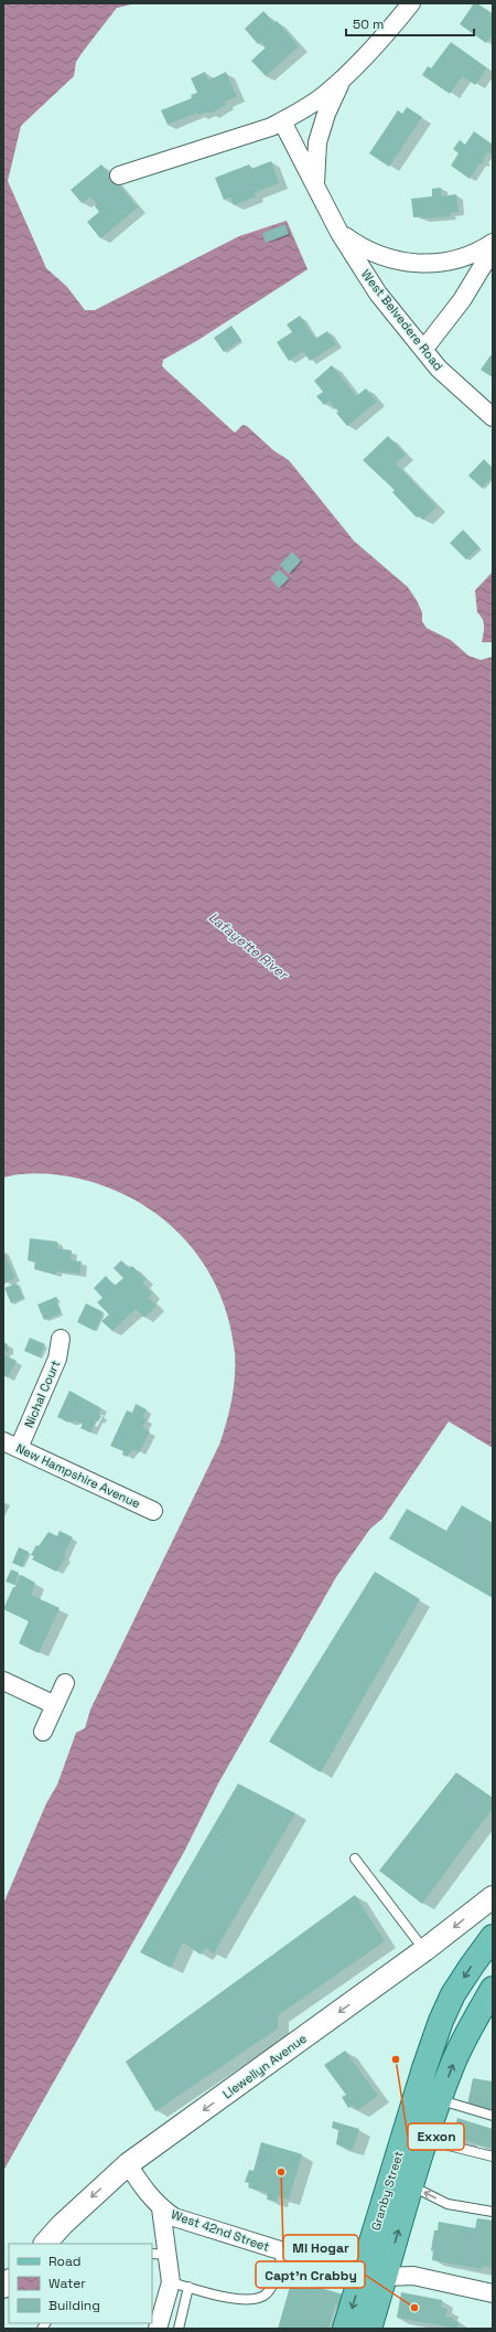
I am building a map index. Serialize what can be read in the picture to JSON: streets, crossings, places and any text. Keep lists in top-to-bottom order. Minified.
{"streets":{"main road":["Granby Street"],"street":["West Belvedere Road","Nichal Court","New Hampshire Avenue","Llewellyn Avenue","West 42nd Street"]},"crossings":[["Nichal Court","New Hampshire Avenue"],["Llewellyn Avenue","West 42nd Street"],["Granby Street","West 42nd Street"]],"one_way":["Llewellyn Avenue"],"water":["Lafayette River"],"places":["Exxon","Mi Hogar","Capt'n Crabby"],"legend":["Road","Water","Building"],"scale_bar":"50 m"}
